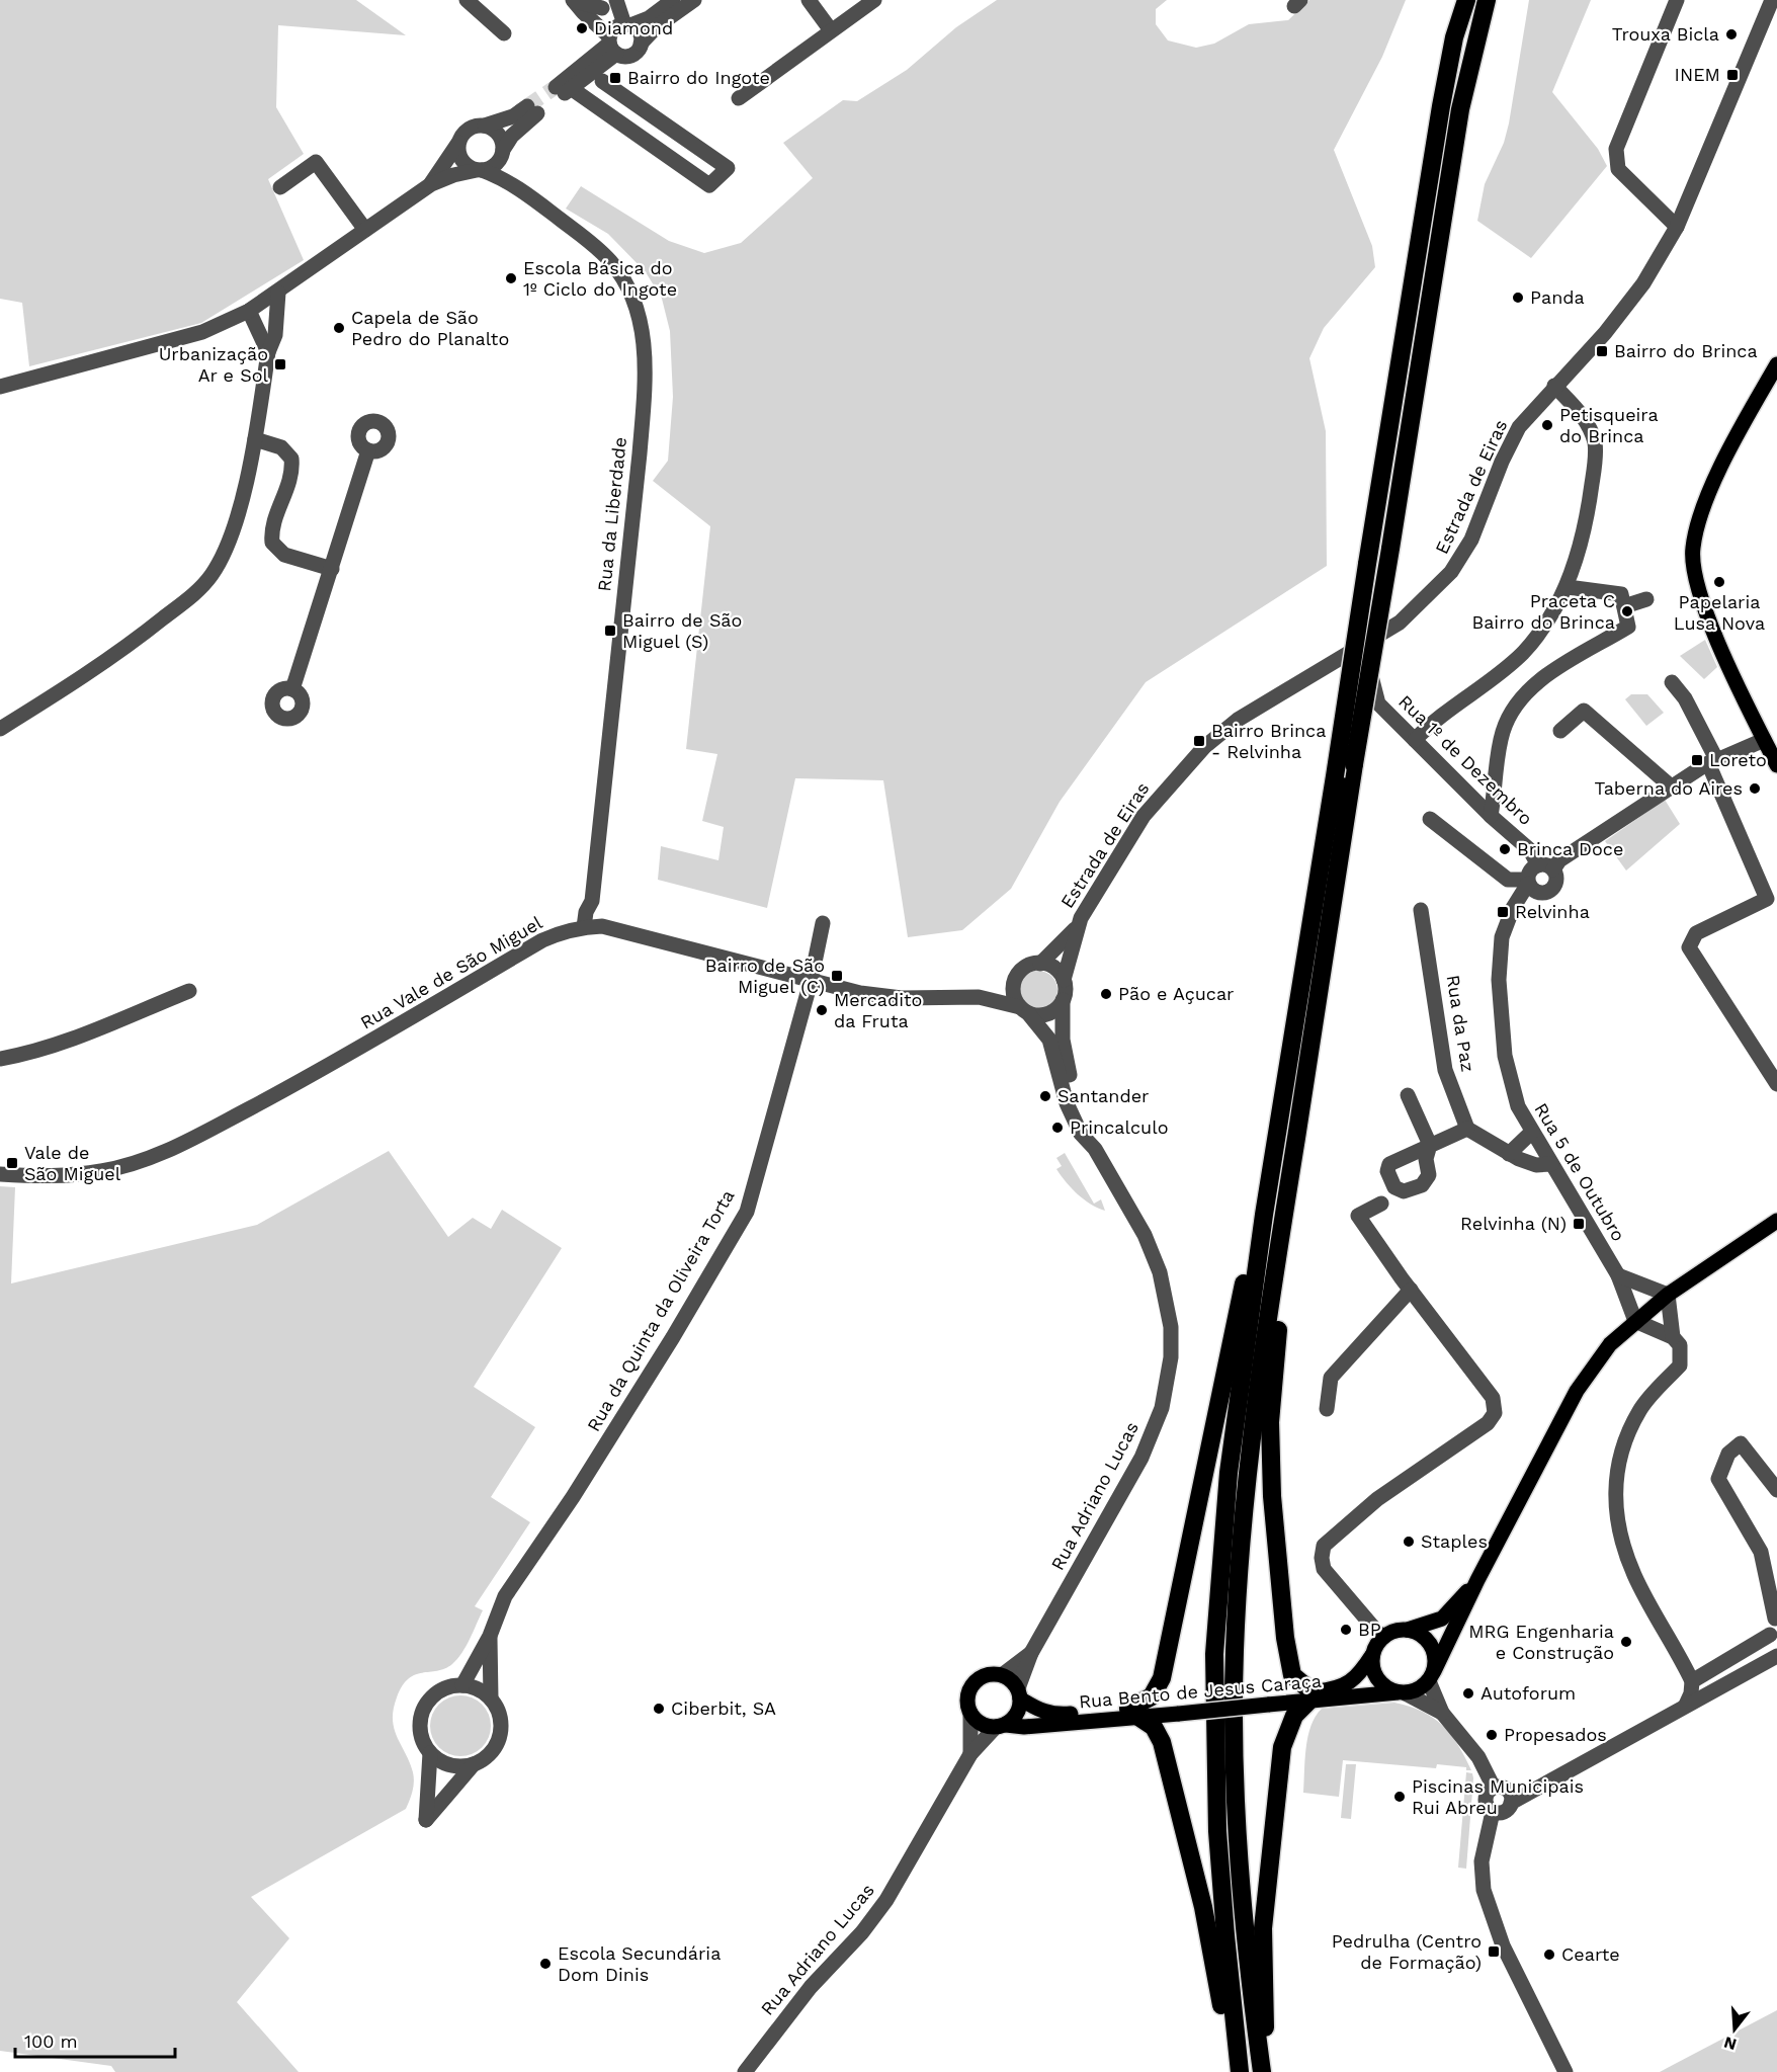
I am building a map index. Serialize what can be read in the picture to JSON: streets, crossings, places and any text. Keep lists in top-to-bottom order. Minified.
{"streets":{"main road":["Rua Adriano Lucas","Rua Bento de Jesus Caraça"],"street":["Estrada de Eiras","Rua da Liberdade","Rua 1º de Dezembro","Rua Vale de São Miguel","Rua da Paz","Rua 5 de Outubro","Rua da Quinta da Oliveira Torta"]},"crossings":[["Estrada de Eiras","Rua 1º de Dezembro"],["Estrada de Eiras","Rua Vale de São Miguel"],["Estrada de Eiras","Rua Adriano Lucas"],["Rua da Liberdade","Rua Vale de São Miguel"],["Rua 1º de Dezembro","Rua 5 de Outubro"],["Rua Vale de São Miguel","Rua da Quinta da Oliveira Torta"],["Rua Vale de São Miguel","Rua Adriano Lucas"],["Rua Adriano Lucas","Rua Bento de Jesus Caraça"]],"places":{"other":["Diamond","Trouxa Bicla","Escola Básica do 1º Ciclo do Ingote","Panda","Capela de São Pedro do Planalto","Petisqueira do Brinca","Papelaria Lusa Nova","Praceta C Bairro do Brinca","Taberna do Aires","Brinca Doce","Pão e Açucar","Mercadito da Fruta","Santander","Princalculo","Staples","BP","MRG Engenharia e Construção","Autoforum","Ciberbit, SA","Propesados","Piscinas Municipais Rui Abreu","Cearte","Escola Secundária Dom Dinis"],"transit":["INEM","Bairro do Ingote","Bairro do Brinca","Urbanização Ar e Sol","Bairro de São Miguel (S)","Bairro Brinca - Relvinha","Loreto","Relvinha","Bairro de São Miguel (C)","Vale de São Miguel","Relvinha (N)","Pedrulha (Centro de Formação)"]},"scale_bar":"100 m","north":"bottom"}
